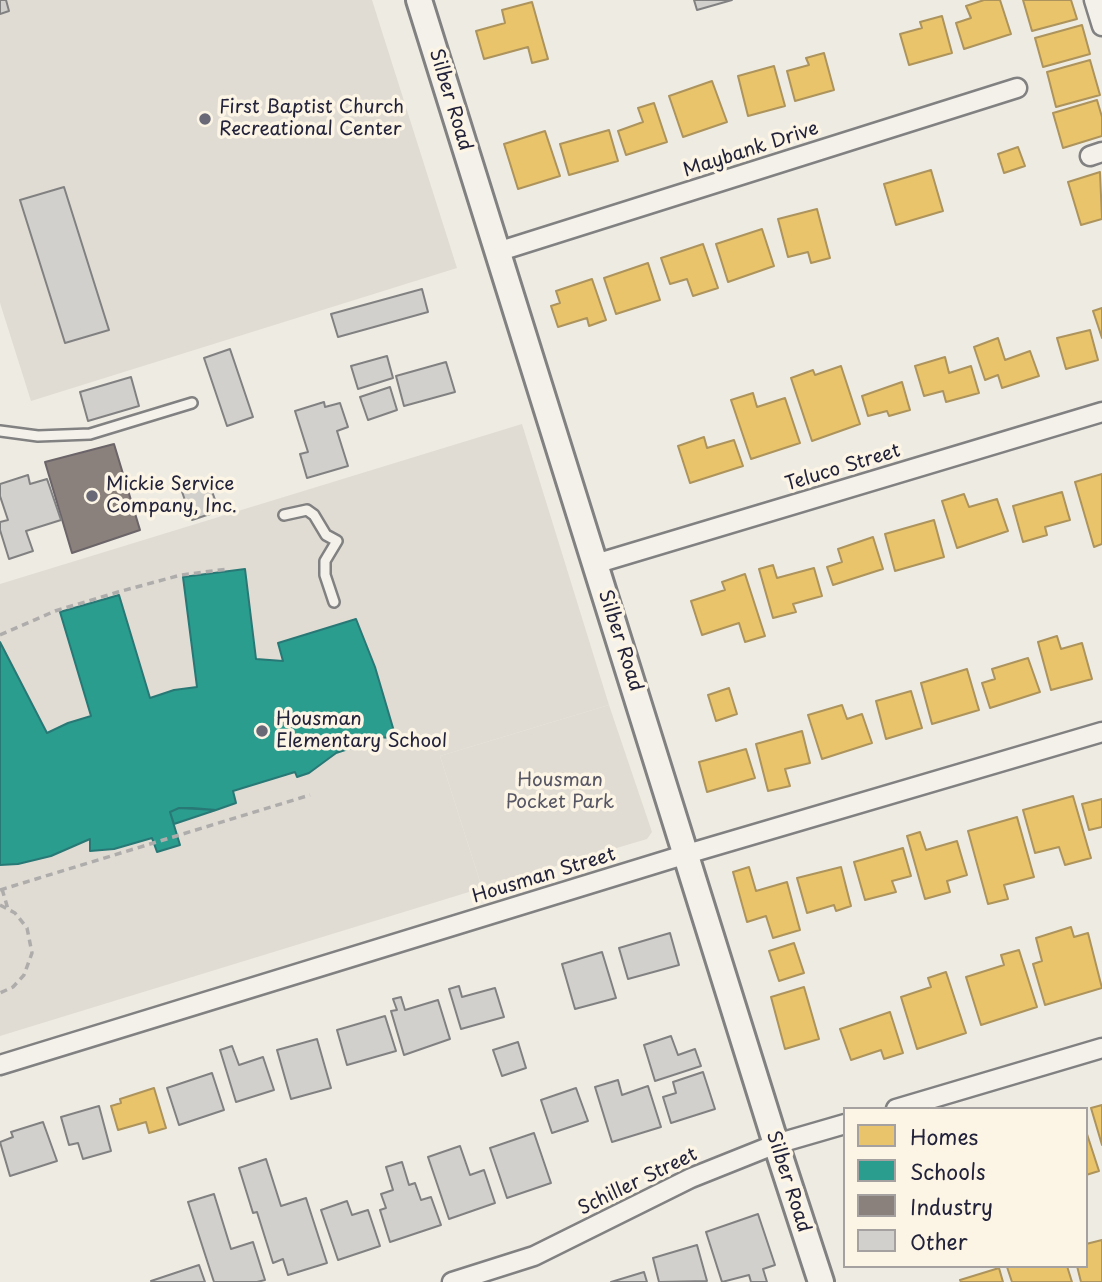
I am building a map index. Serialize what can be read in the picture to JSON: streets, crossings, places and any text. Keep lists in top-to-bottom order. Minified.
{"streets":{"street":["Silber Road","Maybank Drive","Teluco Street","Housman Street","Schiller Street"]},"crossings":[["Silber Road","Maybank Drive"],["Silber Road","Teluco Street"],["Silber Road","Housman Street"],["Silber Road","Schiller Street"]],"parks":["Housman Pocket Park"],"places":["First Baptist Church Recreational Center","Mickie Service Company, Inc.","Housman Elementary School"],"legend":["Homes","Schools","Industry","Other"]}
